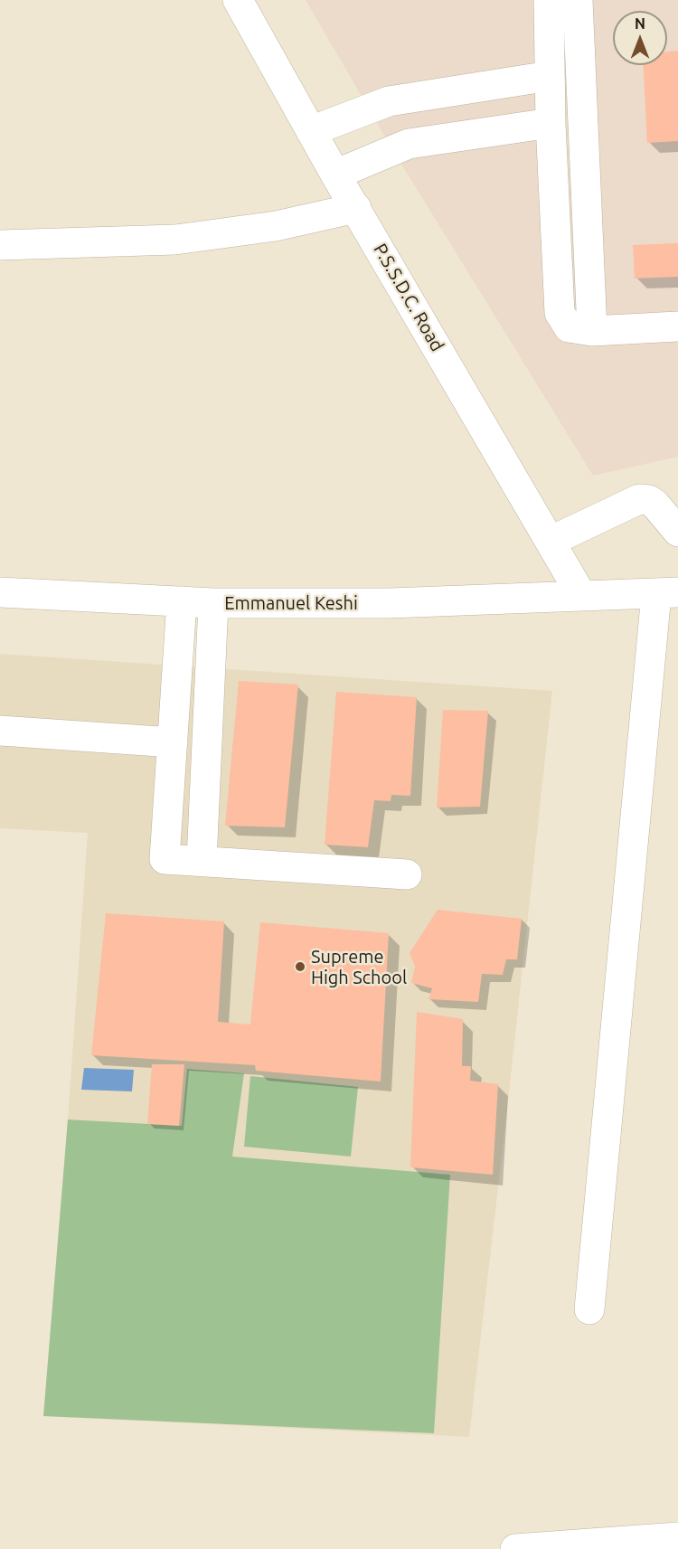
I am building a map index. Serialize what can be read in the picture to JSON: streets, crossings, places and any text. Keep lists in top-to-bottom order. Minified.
{"streets":{"street":["P.S.S.D.C. Road","Emmanuel Keshi"]},"crossings":[["P.S.S.D.C. Road","Emmanuel Keshi"]],"places":["Supreme High School"],"north":"top"}
